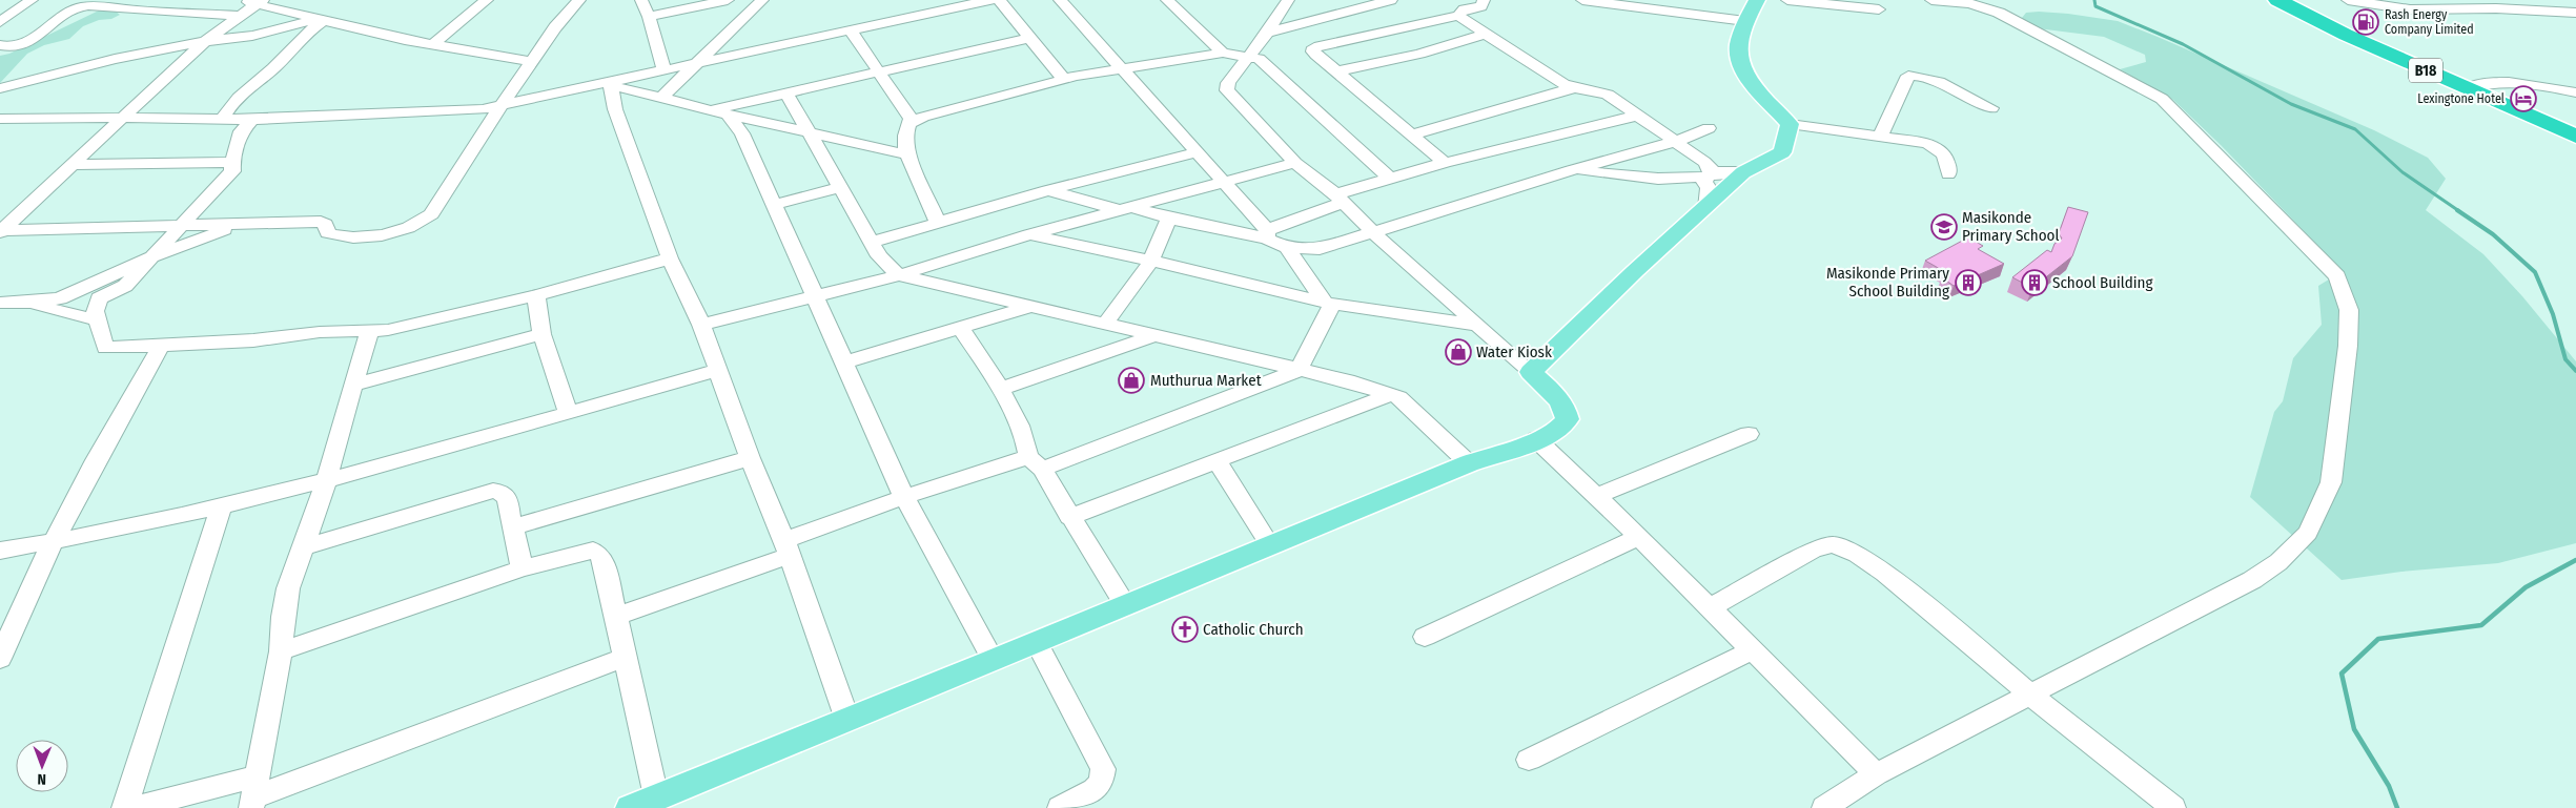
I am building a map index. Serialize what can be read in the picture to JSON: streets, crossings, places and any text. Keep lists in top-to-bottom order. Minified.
{"streets":{"highway":["B18"]},"places":{"fuel station":["Rash Energy Company Limited"],"hotel":["Lexingtone Hotel"],"school or university":["Masikonde Primary School"],"building":["Masikonde Primary School Building","School Building"],"shop":["Water Kiosk","Muthurua Market"],"church":["Catholic Church"]},"north":"bottom"}
